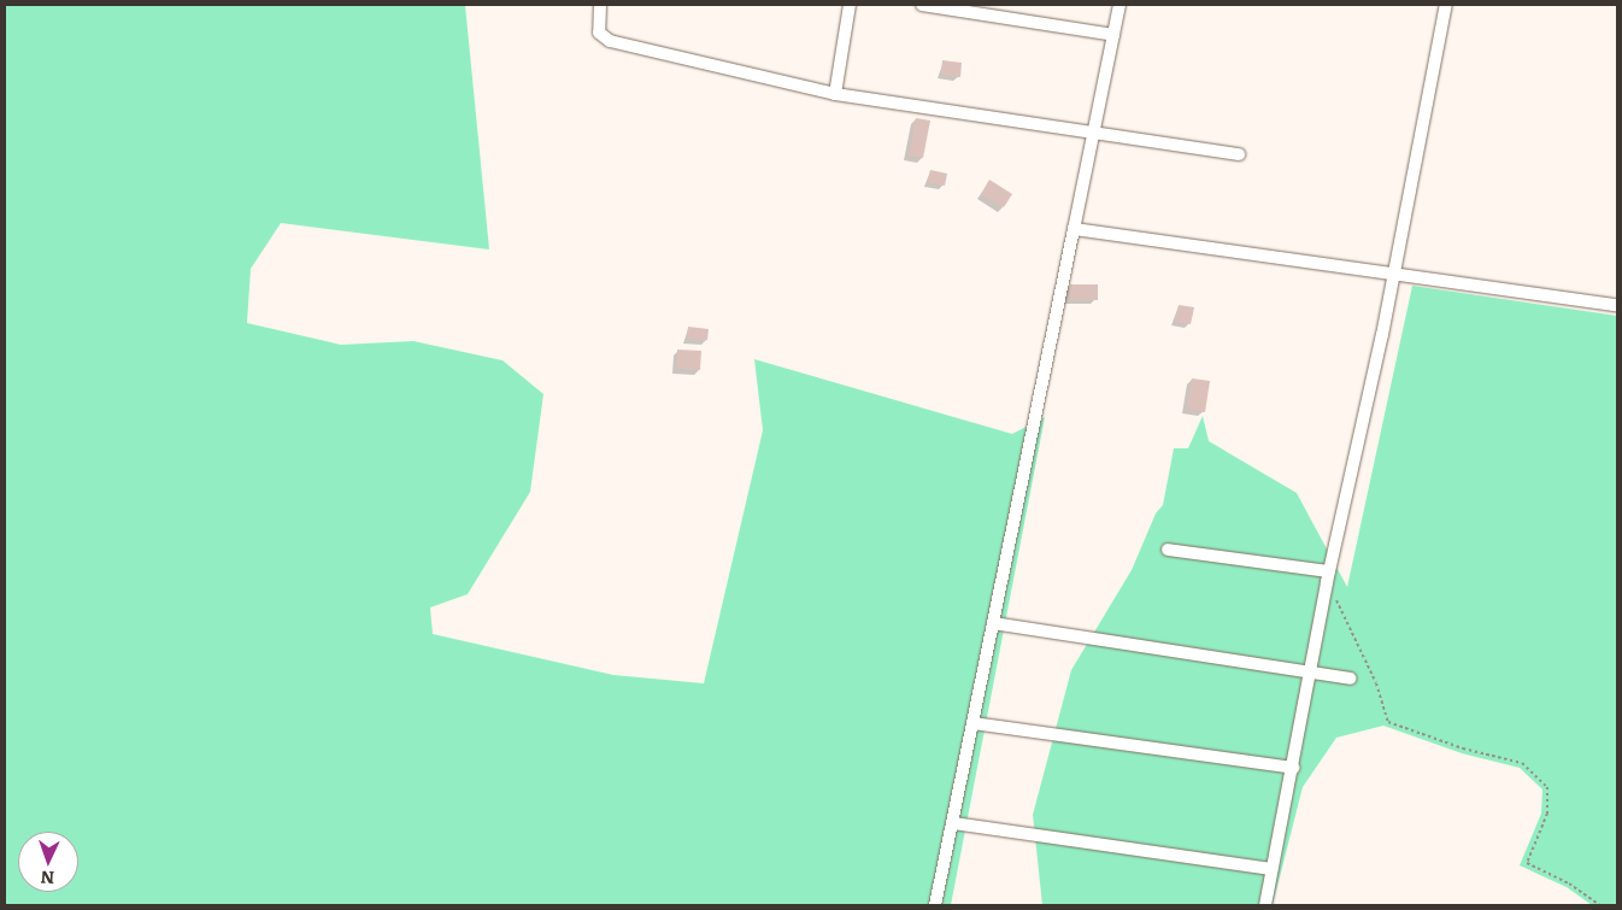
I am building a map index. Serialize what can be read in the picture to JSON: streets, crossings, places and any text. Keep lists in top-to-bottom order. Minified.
{"north":"bottom"}
